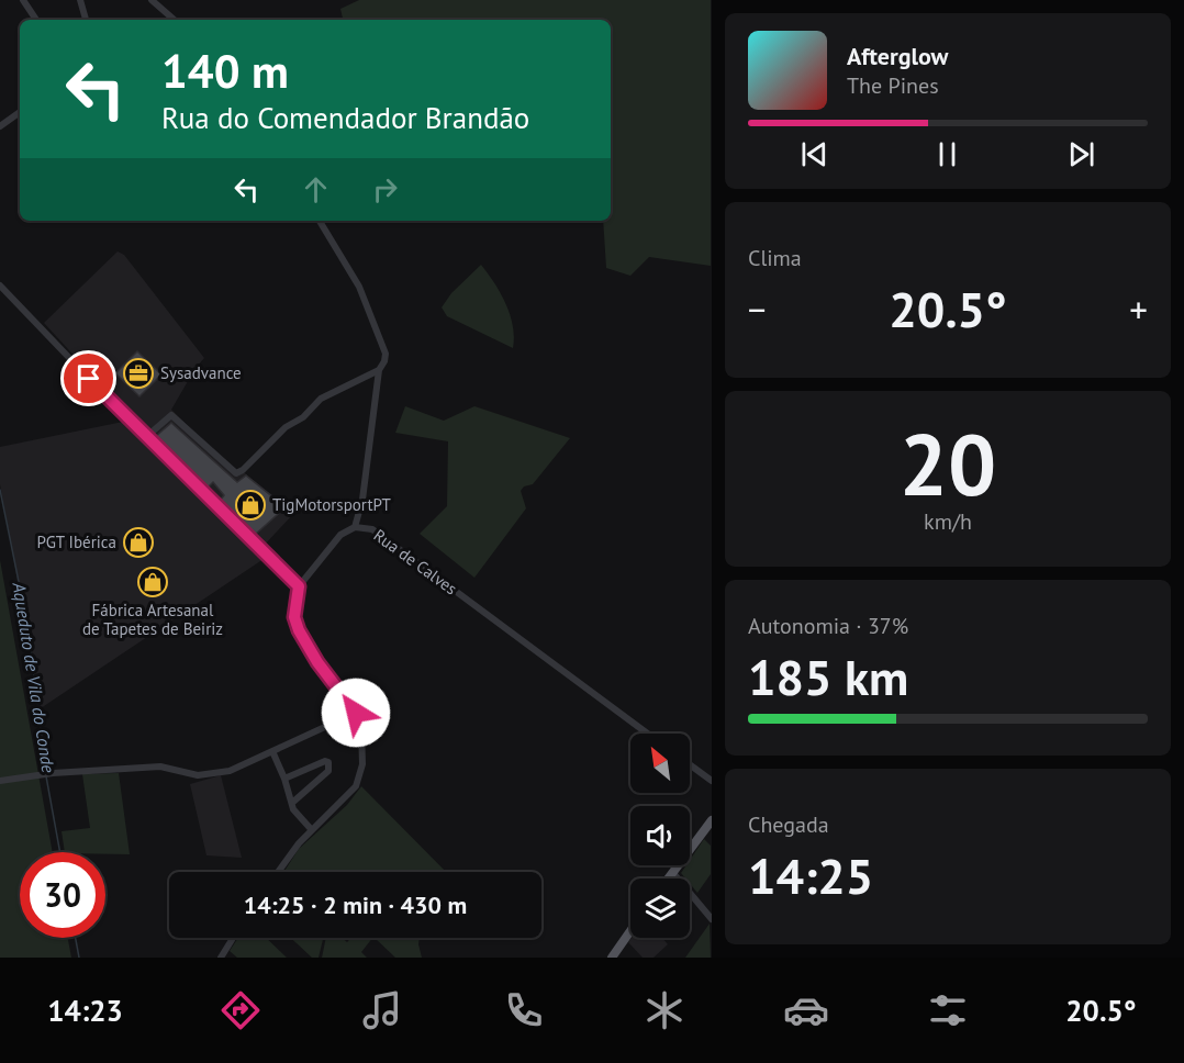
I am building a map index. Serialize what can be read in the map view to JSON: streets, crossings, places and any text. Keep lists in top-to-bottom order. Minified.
{"streets":{"street":["Rua de Calves"]},"water":["Aqueduto de Vila do Conde"],"places":{"office":["Sysadvance"],"shop":["TigMotorsportPT","PGT Ibérica","Fábrica Artesanal de Tapetes de Beiriz"]},"north":"top left","page":{"turn":["140 m","Rua do Comendador Brandão"],"song":["Afterglow","The Pines"],"tile":["Clima",["20","km/h"],["Autonomia · 37%","185 km"],["Chegada","14:25"]],"heat":["−","20.5°","+"],"limit":"30","trip":"14:25 · 2 min · 430 m","tabs":["14:23","20.5°"]}}
